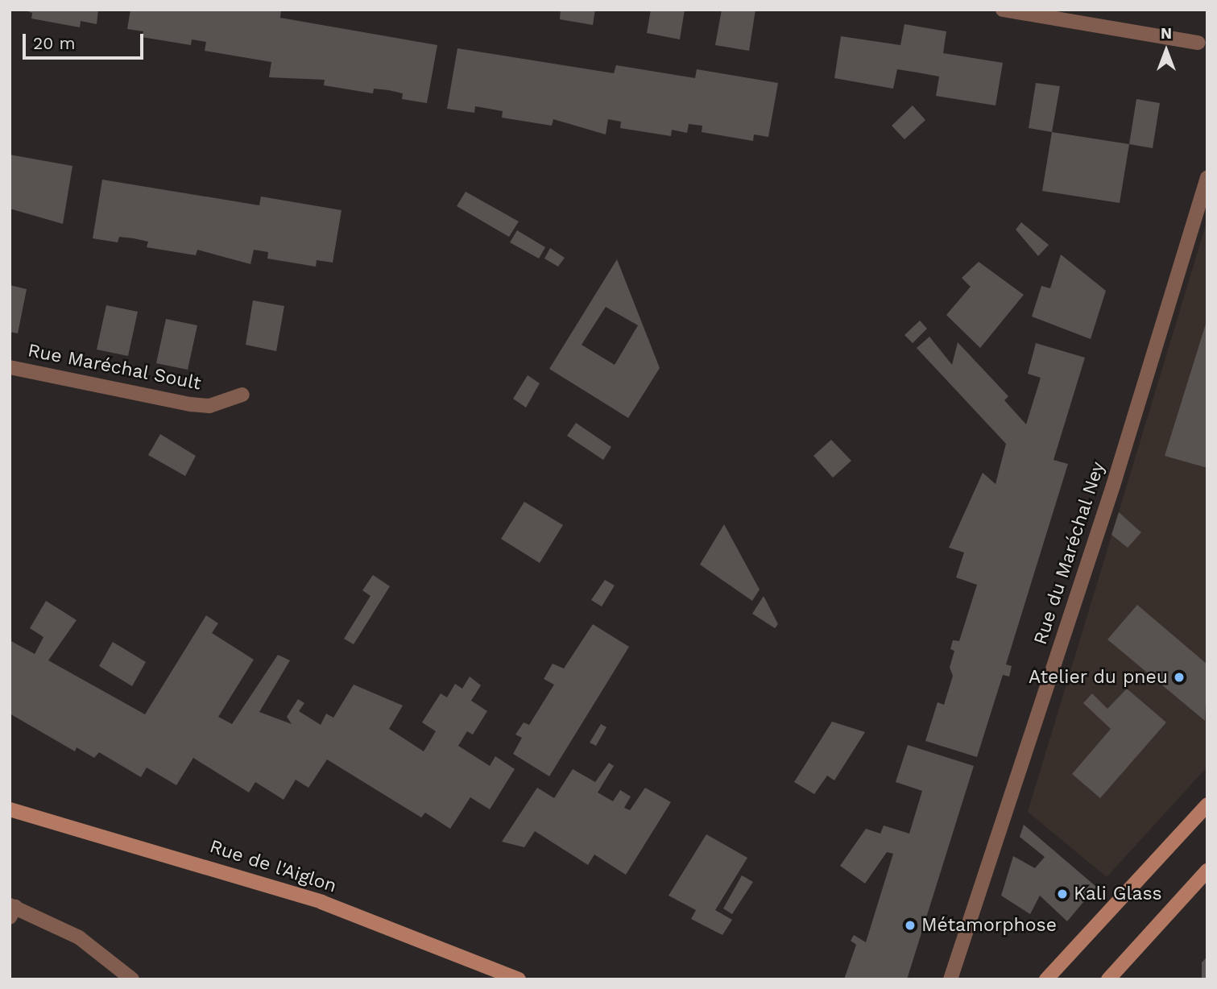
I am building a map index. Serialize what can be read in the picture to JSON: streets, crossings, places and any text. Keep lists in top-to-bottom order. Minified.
{"streets":{"main road":["Rue de l'Aiglon"],"street":["Rue Maréchal Soult","Rue du Maréchal Ney"]},"places":["Atelier du pneu","Kali Glass","Métamorphose"],"scale_bar":"20 m","north":"top"}
